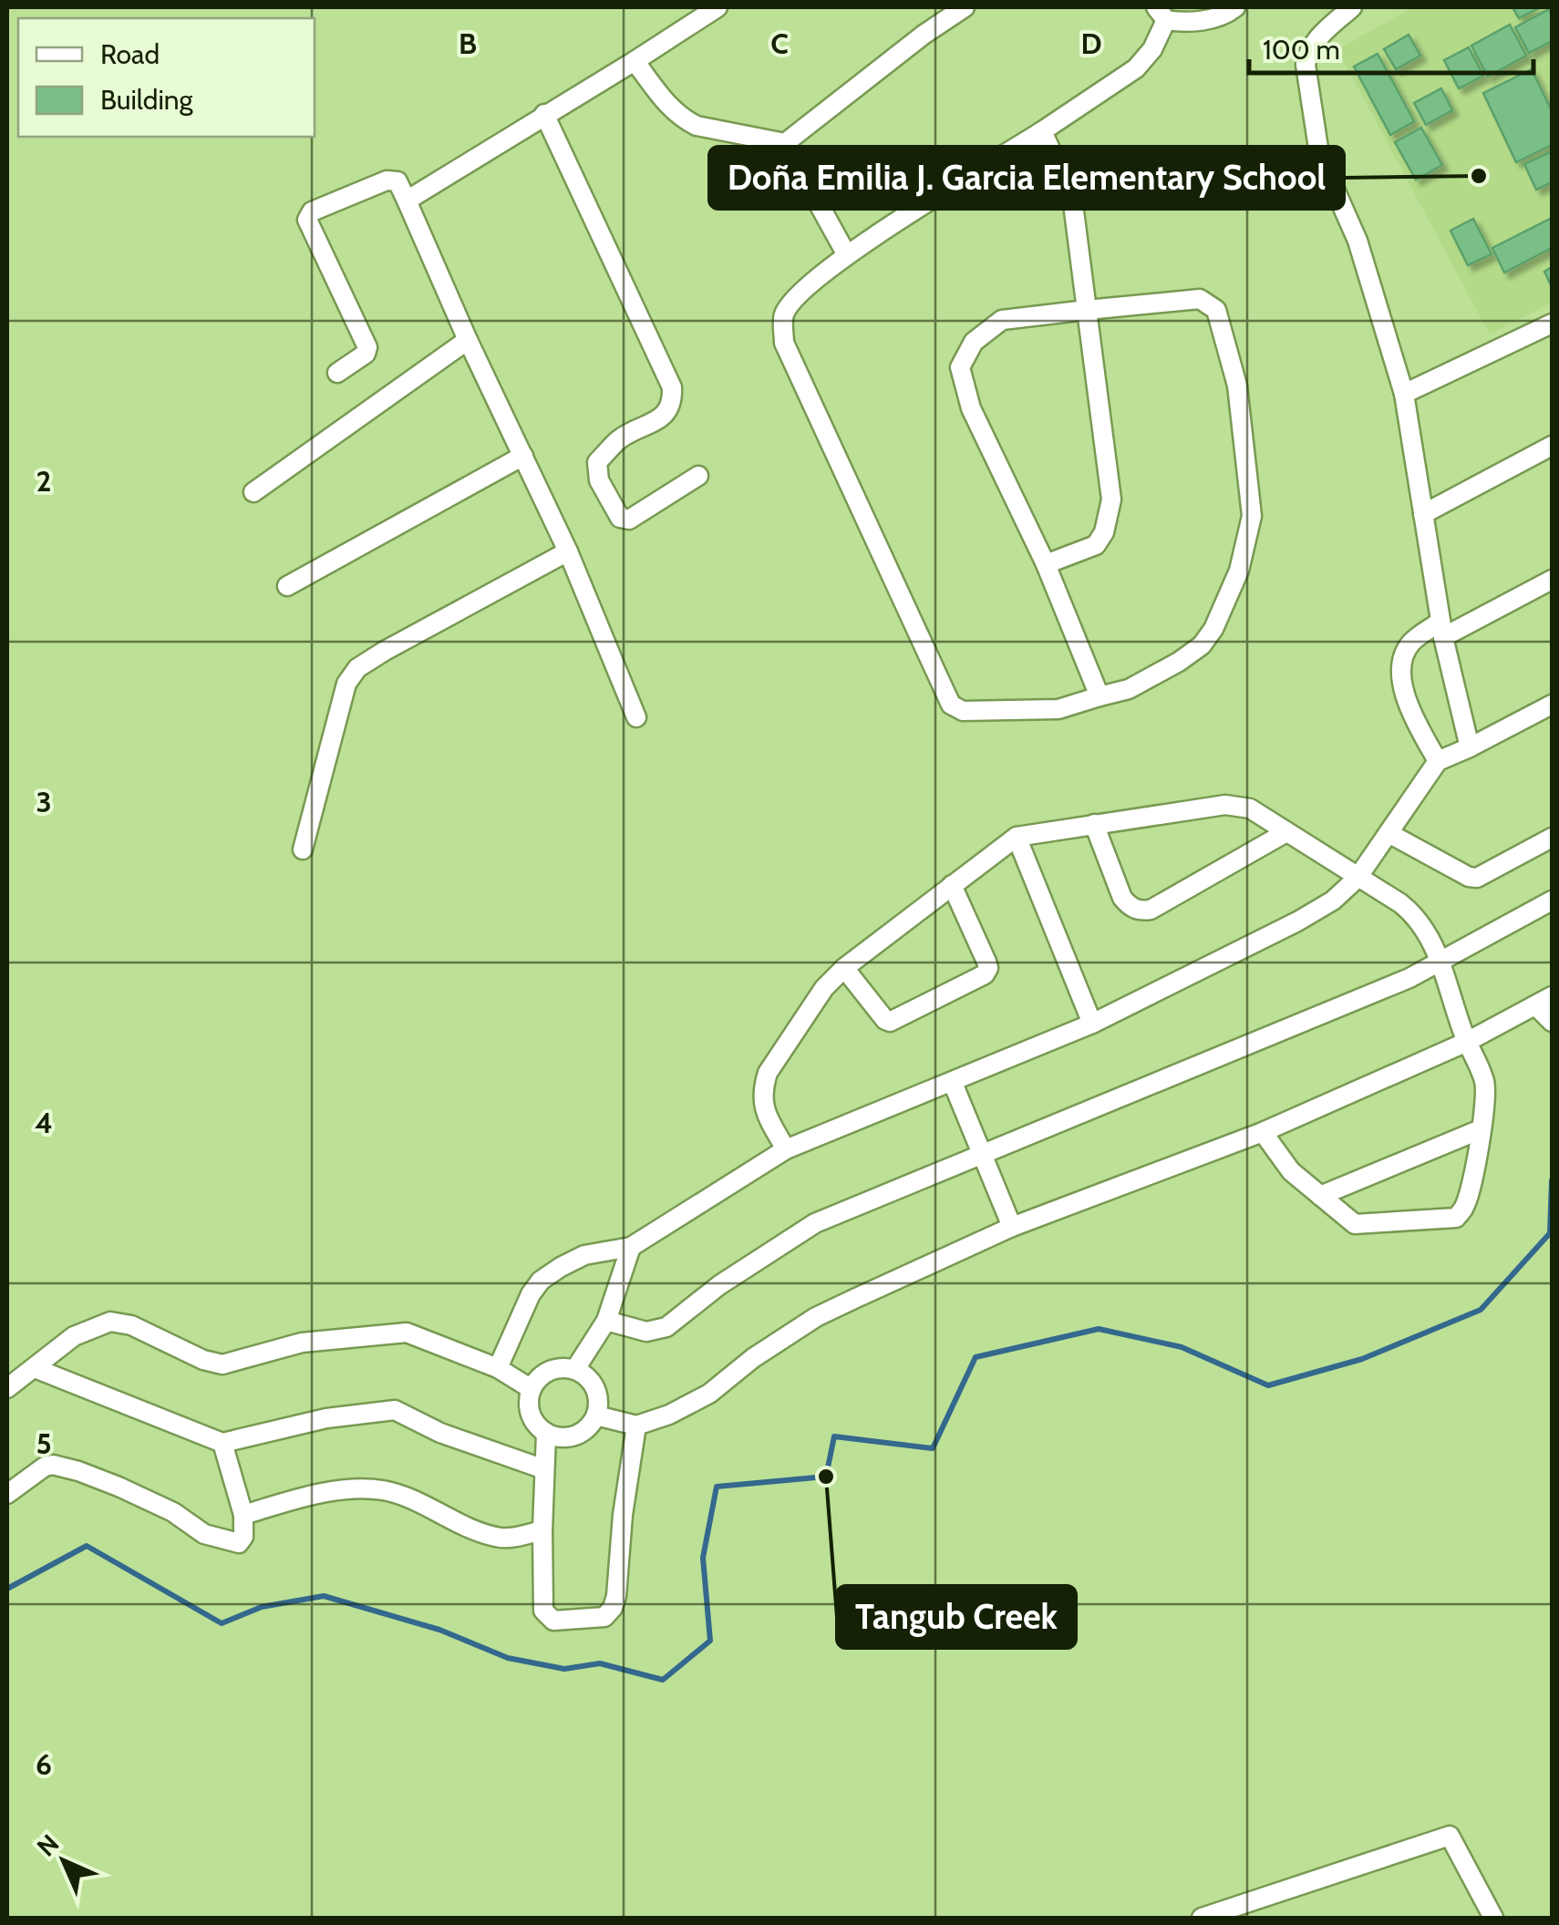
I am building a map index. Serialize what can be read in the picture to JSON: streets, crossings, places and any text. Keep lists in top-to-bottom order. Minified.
{"places":["Doña Emilia J. Garcia Elementary School","Tangub Creek"],"legend":["Road","Building"],"scale_bar":"100 m","north":"top left","grid":{"columns":["B","C","D"],"rows":["2","3","4","5","6"]}}
